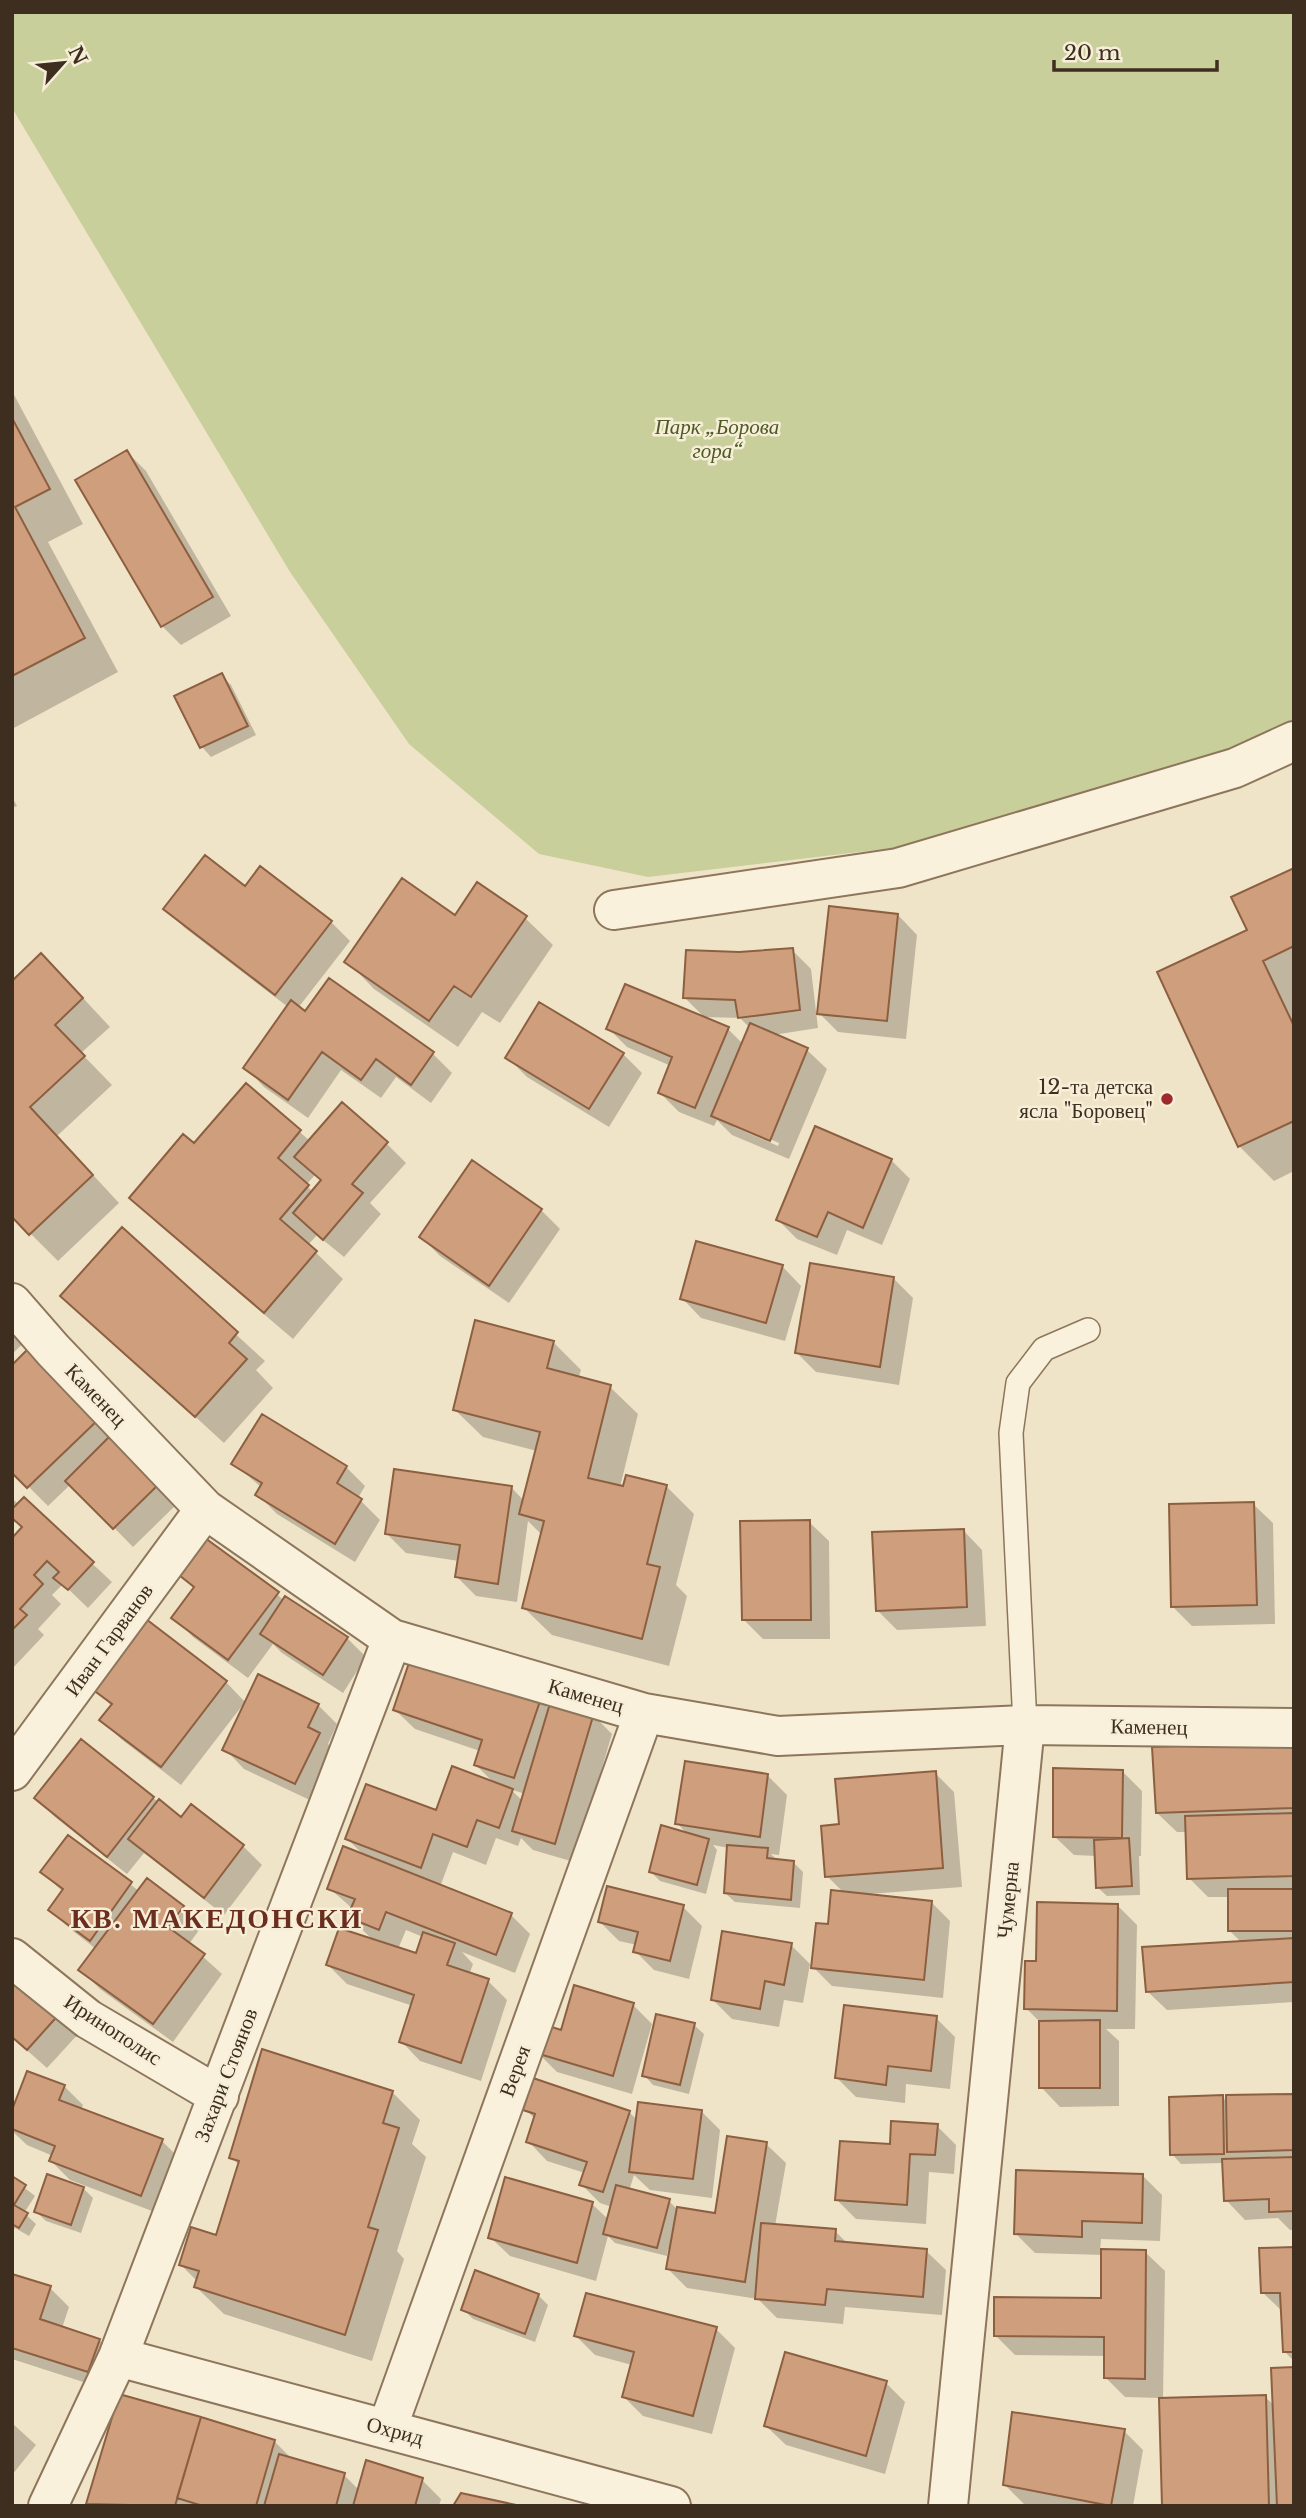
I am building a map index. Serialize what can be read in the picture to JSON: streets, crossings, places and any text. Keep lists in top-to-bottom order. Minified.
{"streets":{"street":["Каменец","Иван Гарванов","Чумерна","Иринополис","Верея","Захари Стоянов","Охрид"]},"crossings":[["Каменец","Иван Гарванов"],["Каменец","Чумерна"],["Каменец","Верея"],["Каменец","Захари Стоянов"],["Иринополис","Захари Стоянов"],["Верея","Охрид"],["Захари Стоянов","Охрид"]],"districts":["КВ. МАКЕДОНСКИ"],"parks":["Парк „Борова гора“"],"places":["12-та детска ясла \"Боровец\""],"scale_bar":"20 m","north":"top right"}
